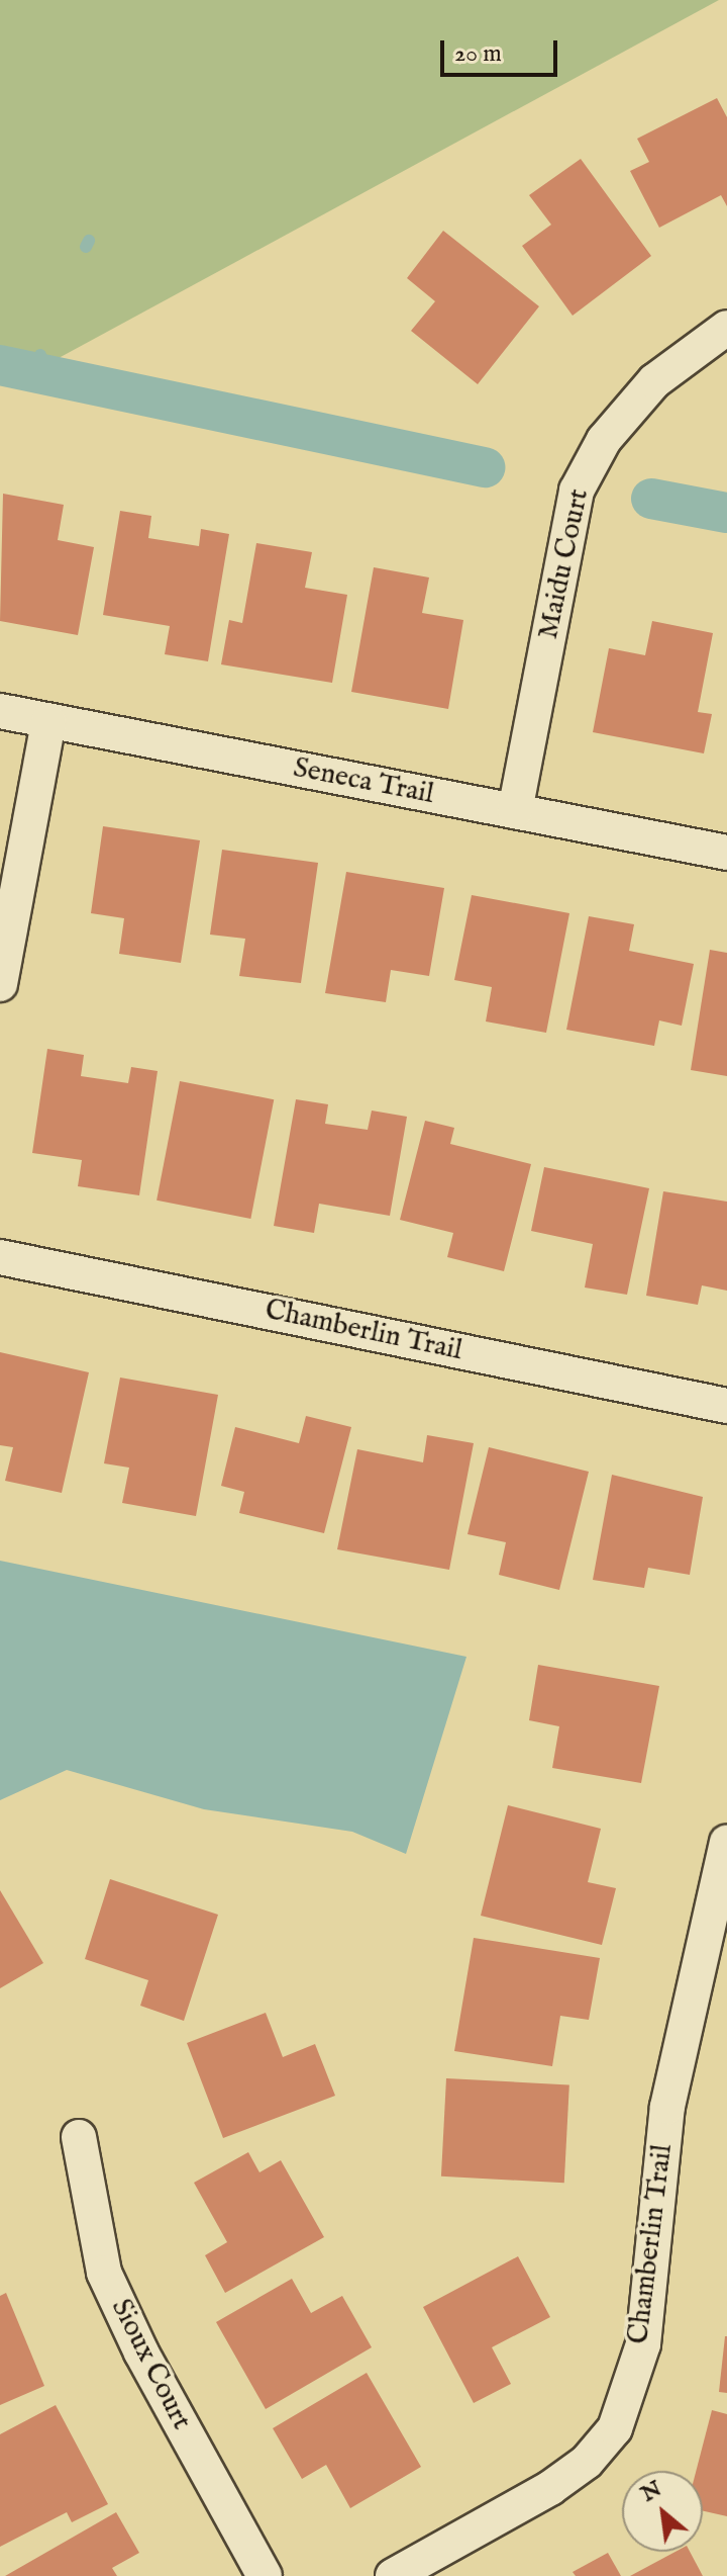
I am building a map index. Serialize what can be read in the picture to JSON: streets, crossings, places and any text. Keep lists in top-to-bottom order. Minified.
{"streets":{"street":["Maidu Court","Seneca Trail","Chamberlin Trail","Sioux Court"]},"crossings":[["Maidu Court","Seneca Trail"]],"scale_bar":"20 m","north":"top left"}
